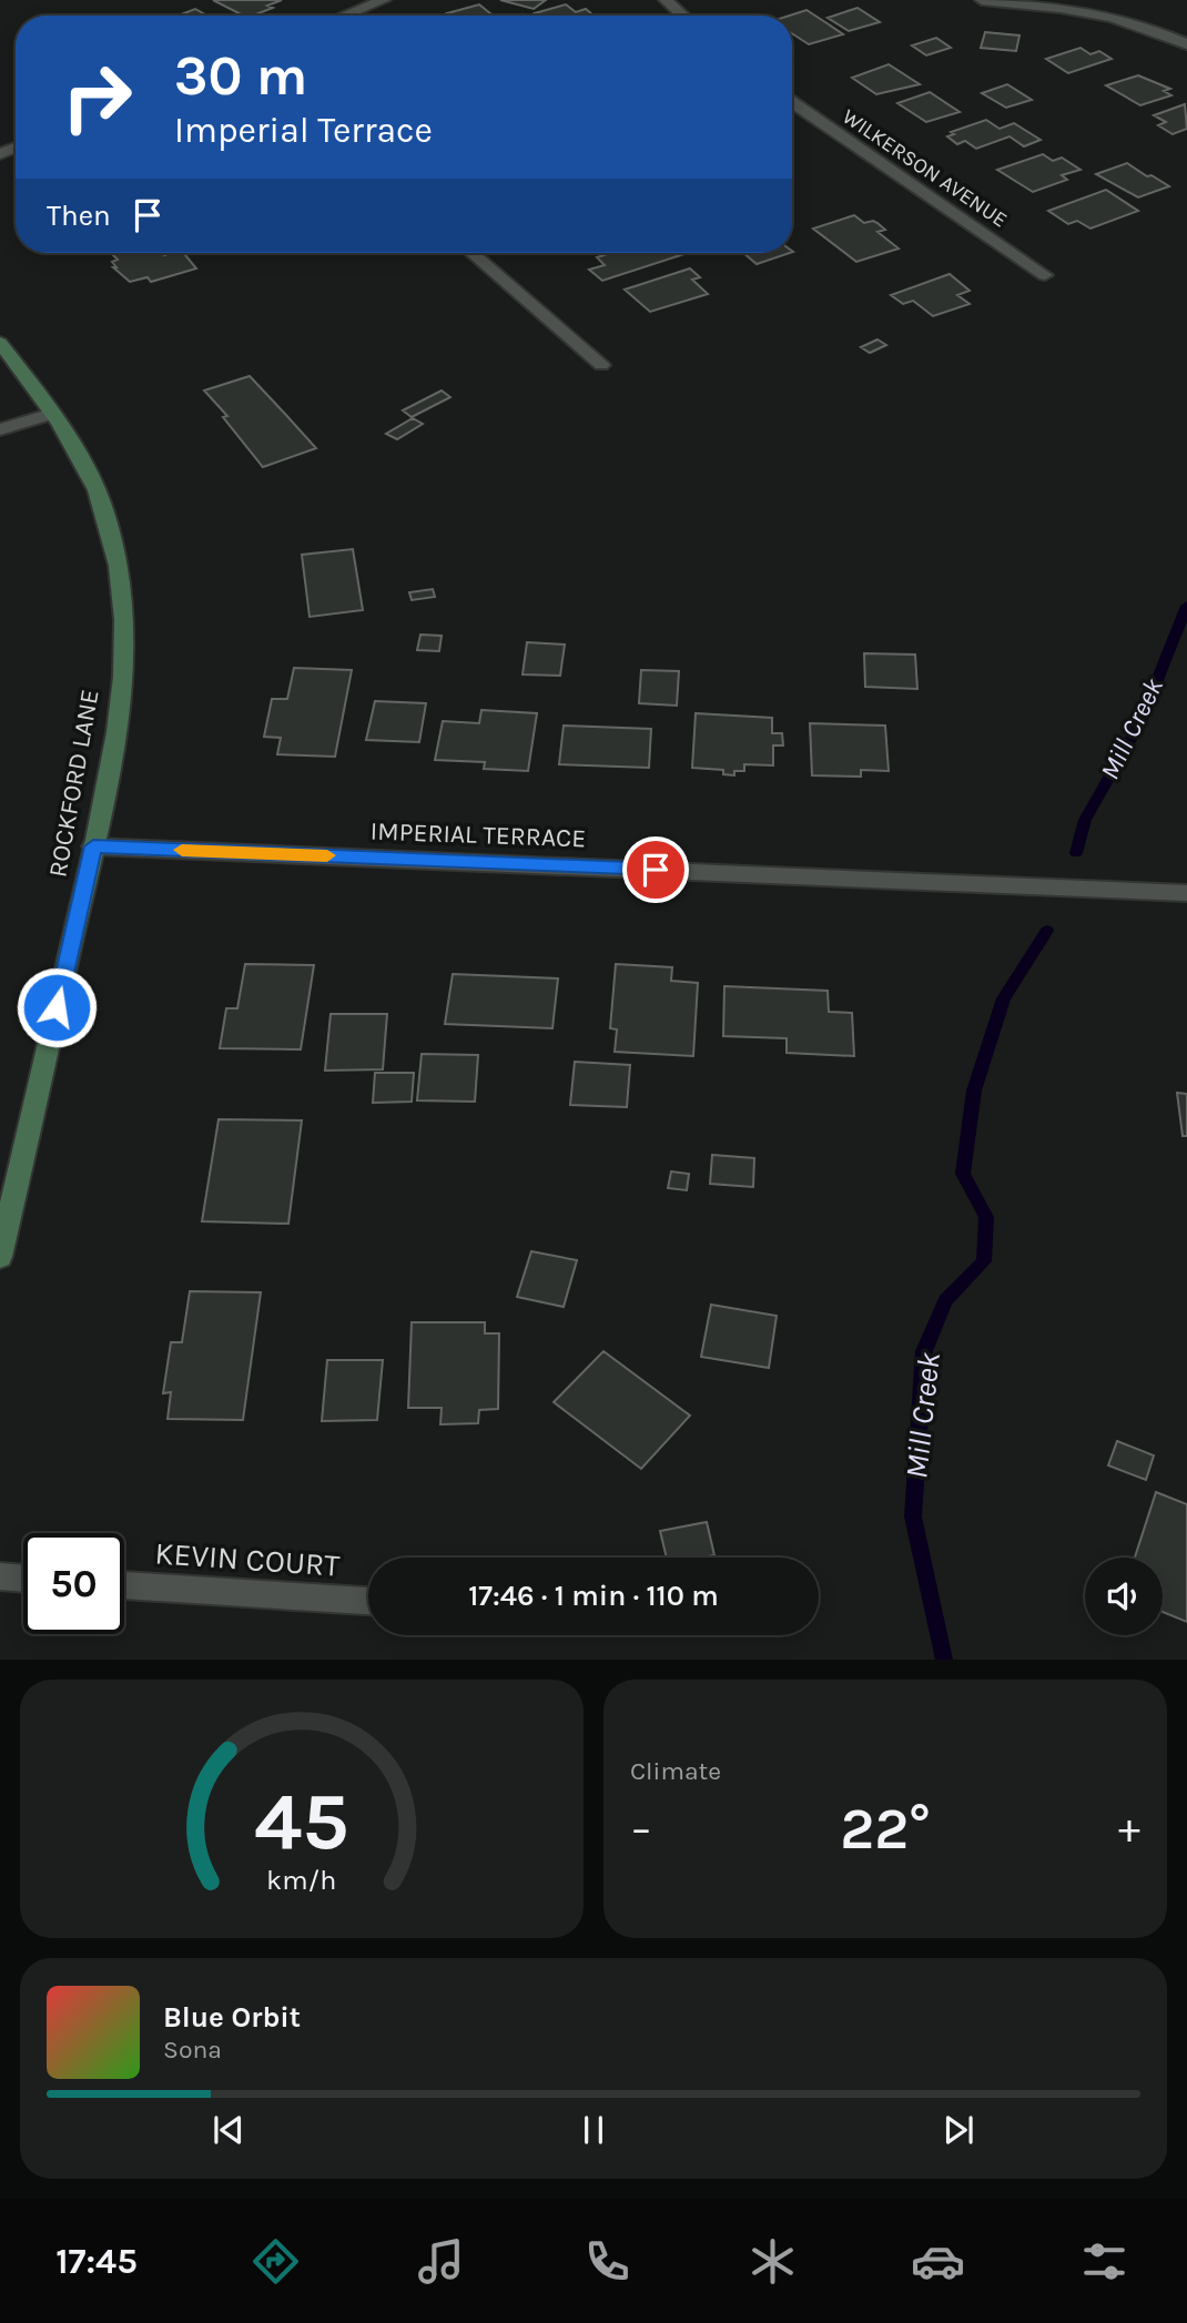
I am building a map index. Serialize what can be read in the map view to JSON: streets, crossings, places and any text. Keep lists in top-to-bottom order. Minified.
{"streets":{"main road":["ROCKFORD LANE"],"street":["WILKERSON AVENUE","IMPERIAL TERRACE","KEVIN COURT"]},"crossings":[["ROCKFORD LANE","IMPERIAL TERRACE"]],"water":["Mill Creek"],"page":{"turn":["30 m","Imperial Terrace"],"then":"Then","limit":"50","trip":"17:46 · 1 min · 110 m","tile":"Climate","heat":["−","22°","+"],"song":["Blue Orbit","Sona"],"tabs":"17:45","gauge":["45","km/h"]}}
